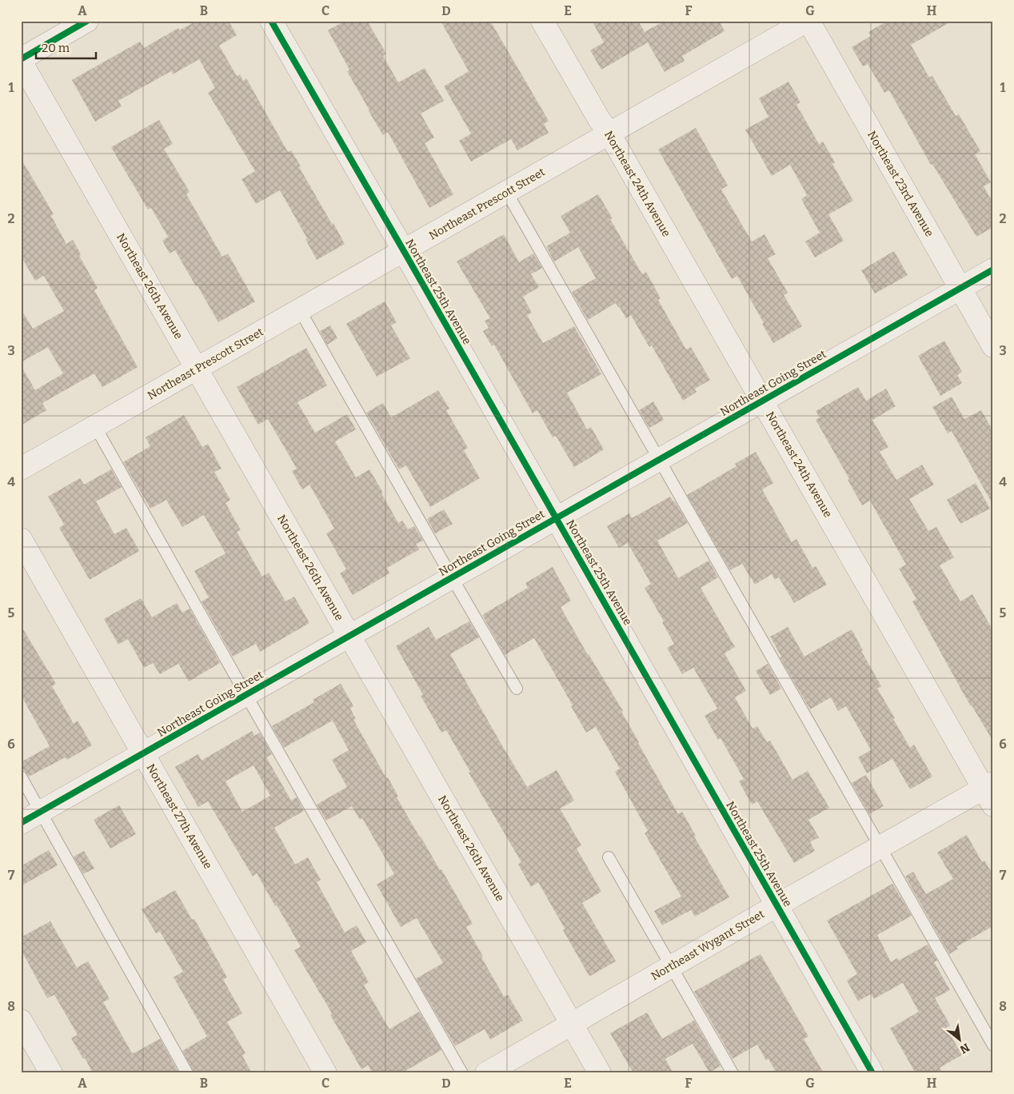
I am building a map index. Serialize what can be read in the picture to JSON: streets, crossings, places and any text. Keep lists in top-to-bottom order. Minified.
{"streets":{"street":["Northeast 24th Avenue","Northeast 23rd Avenue","Northeast Prescott Street","Northeast 26th Avenue","Northeast 25th Avenue","Northeast Going Street","Northeast 27th Avenue","Northeast Wygant Street"]},"crossings":[["Northeast 24th Avenue","Northeast Prescott Street"],["Northeast 24th Avenue","Northeast Going Street"],["Northeast 24th Avenue","Northeast Wygant Street"],["Northeast 23rd Avenue","Northeast Prescott Street"],["Northeast 23rd Avenue","Northeast Going Street"],["Northeast Prescott Street","Northeast 26th Avenue"],["Northeast Prescott Street","Northeast 25th Avenue"],["Northeast 26th Avenue","Northeast Going Street"],["Northeast 26th Avenue","Northeast Wygant Street"],["Northeast 25th Avenue","Northeast Going Street"],["Northeast 25th Avenue","Northeast Wygant Street"],["Northeast Going Street","Northeast 27th Avenue"]],"scale_bar":"20 m","north":"bottom right","grid":{"columns":["A","B","C","D","E","F","G","H"],"rows":["1","2","3","4","5","6","7","8"]}}
